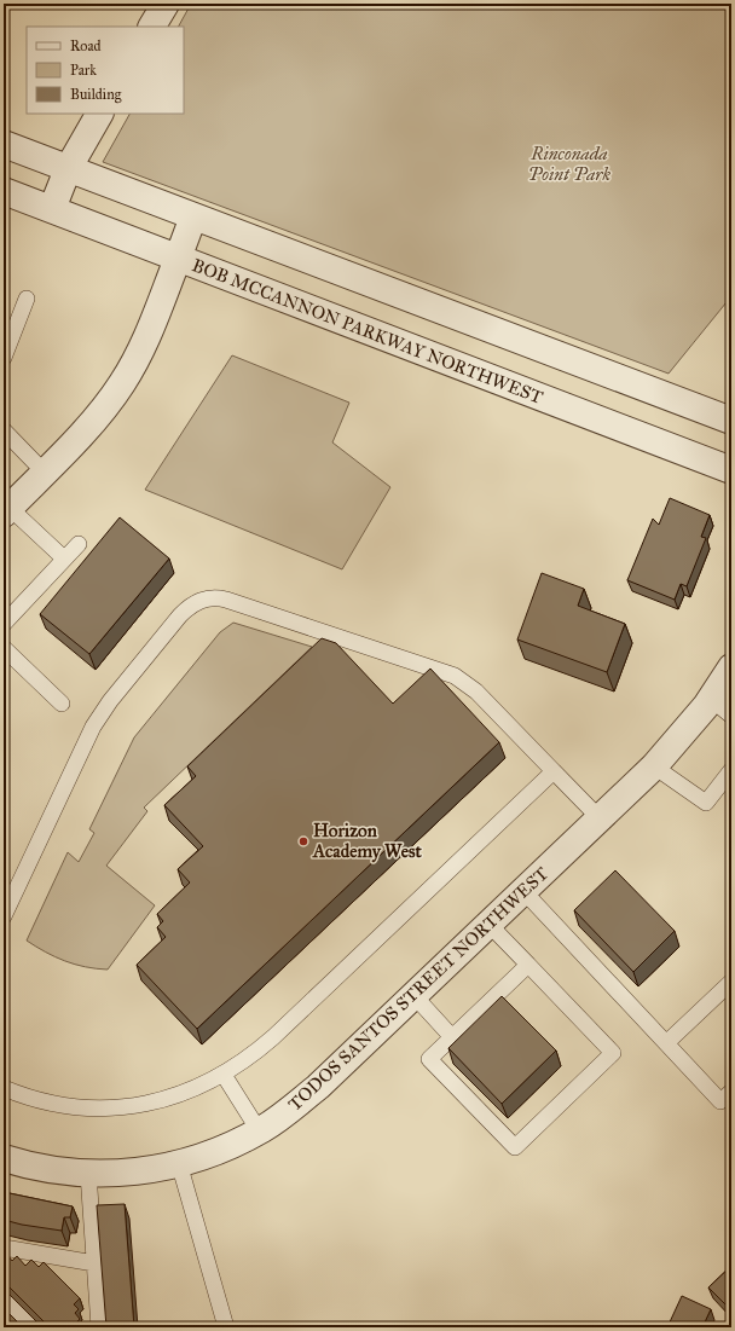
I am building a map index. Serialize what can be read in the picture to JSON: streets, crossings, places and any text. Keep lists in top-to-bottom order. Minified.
{"streets":{"street":["BOB MCCANNON PARKWAY NORTHWEST","TODOS SANTOS STREET NORTHWEST"]},"parks":["Rinconada Point Park"],"places":["Horizon Academy West"],"legend":["Road","Park","Building"]}
